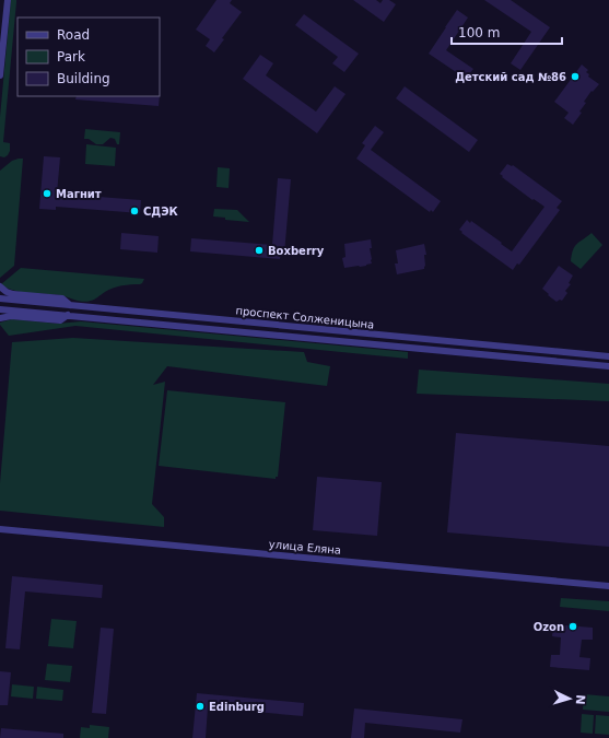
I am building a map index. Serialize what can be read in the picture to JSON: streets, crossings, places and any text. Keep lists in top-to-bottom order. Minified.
{"streets":{"street":["проспект Солженицына","улица Еляна"]},"places":["Детский сад №86","Магнит","СДЭК","Boxberry","Ozon","Edinburg"],"legend":["Road","Park","Building"],"scale_bar":"100 m","north":"right"}
